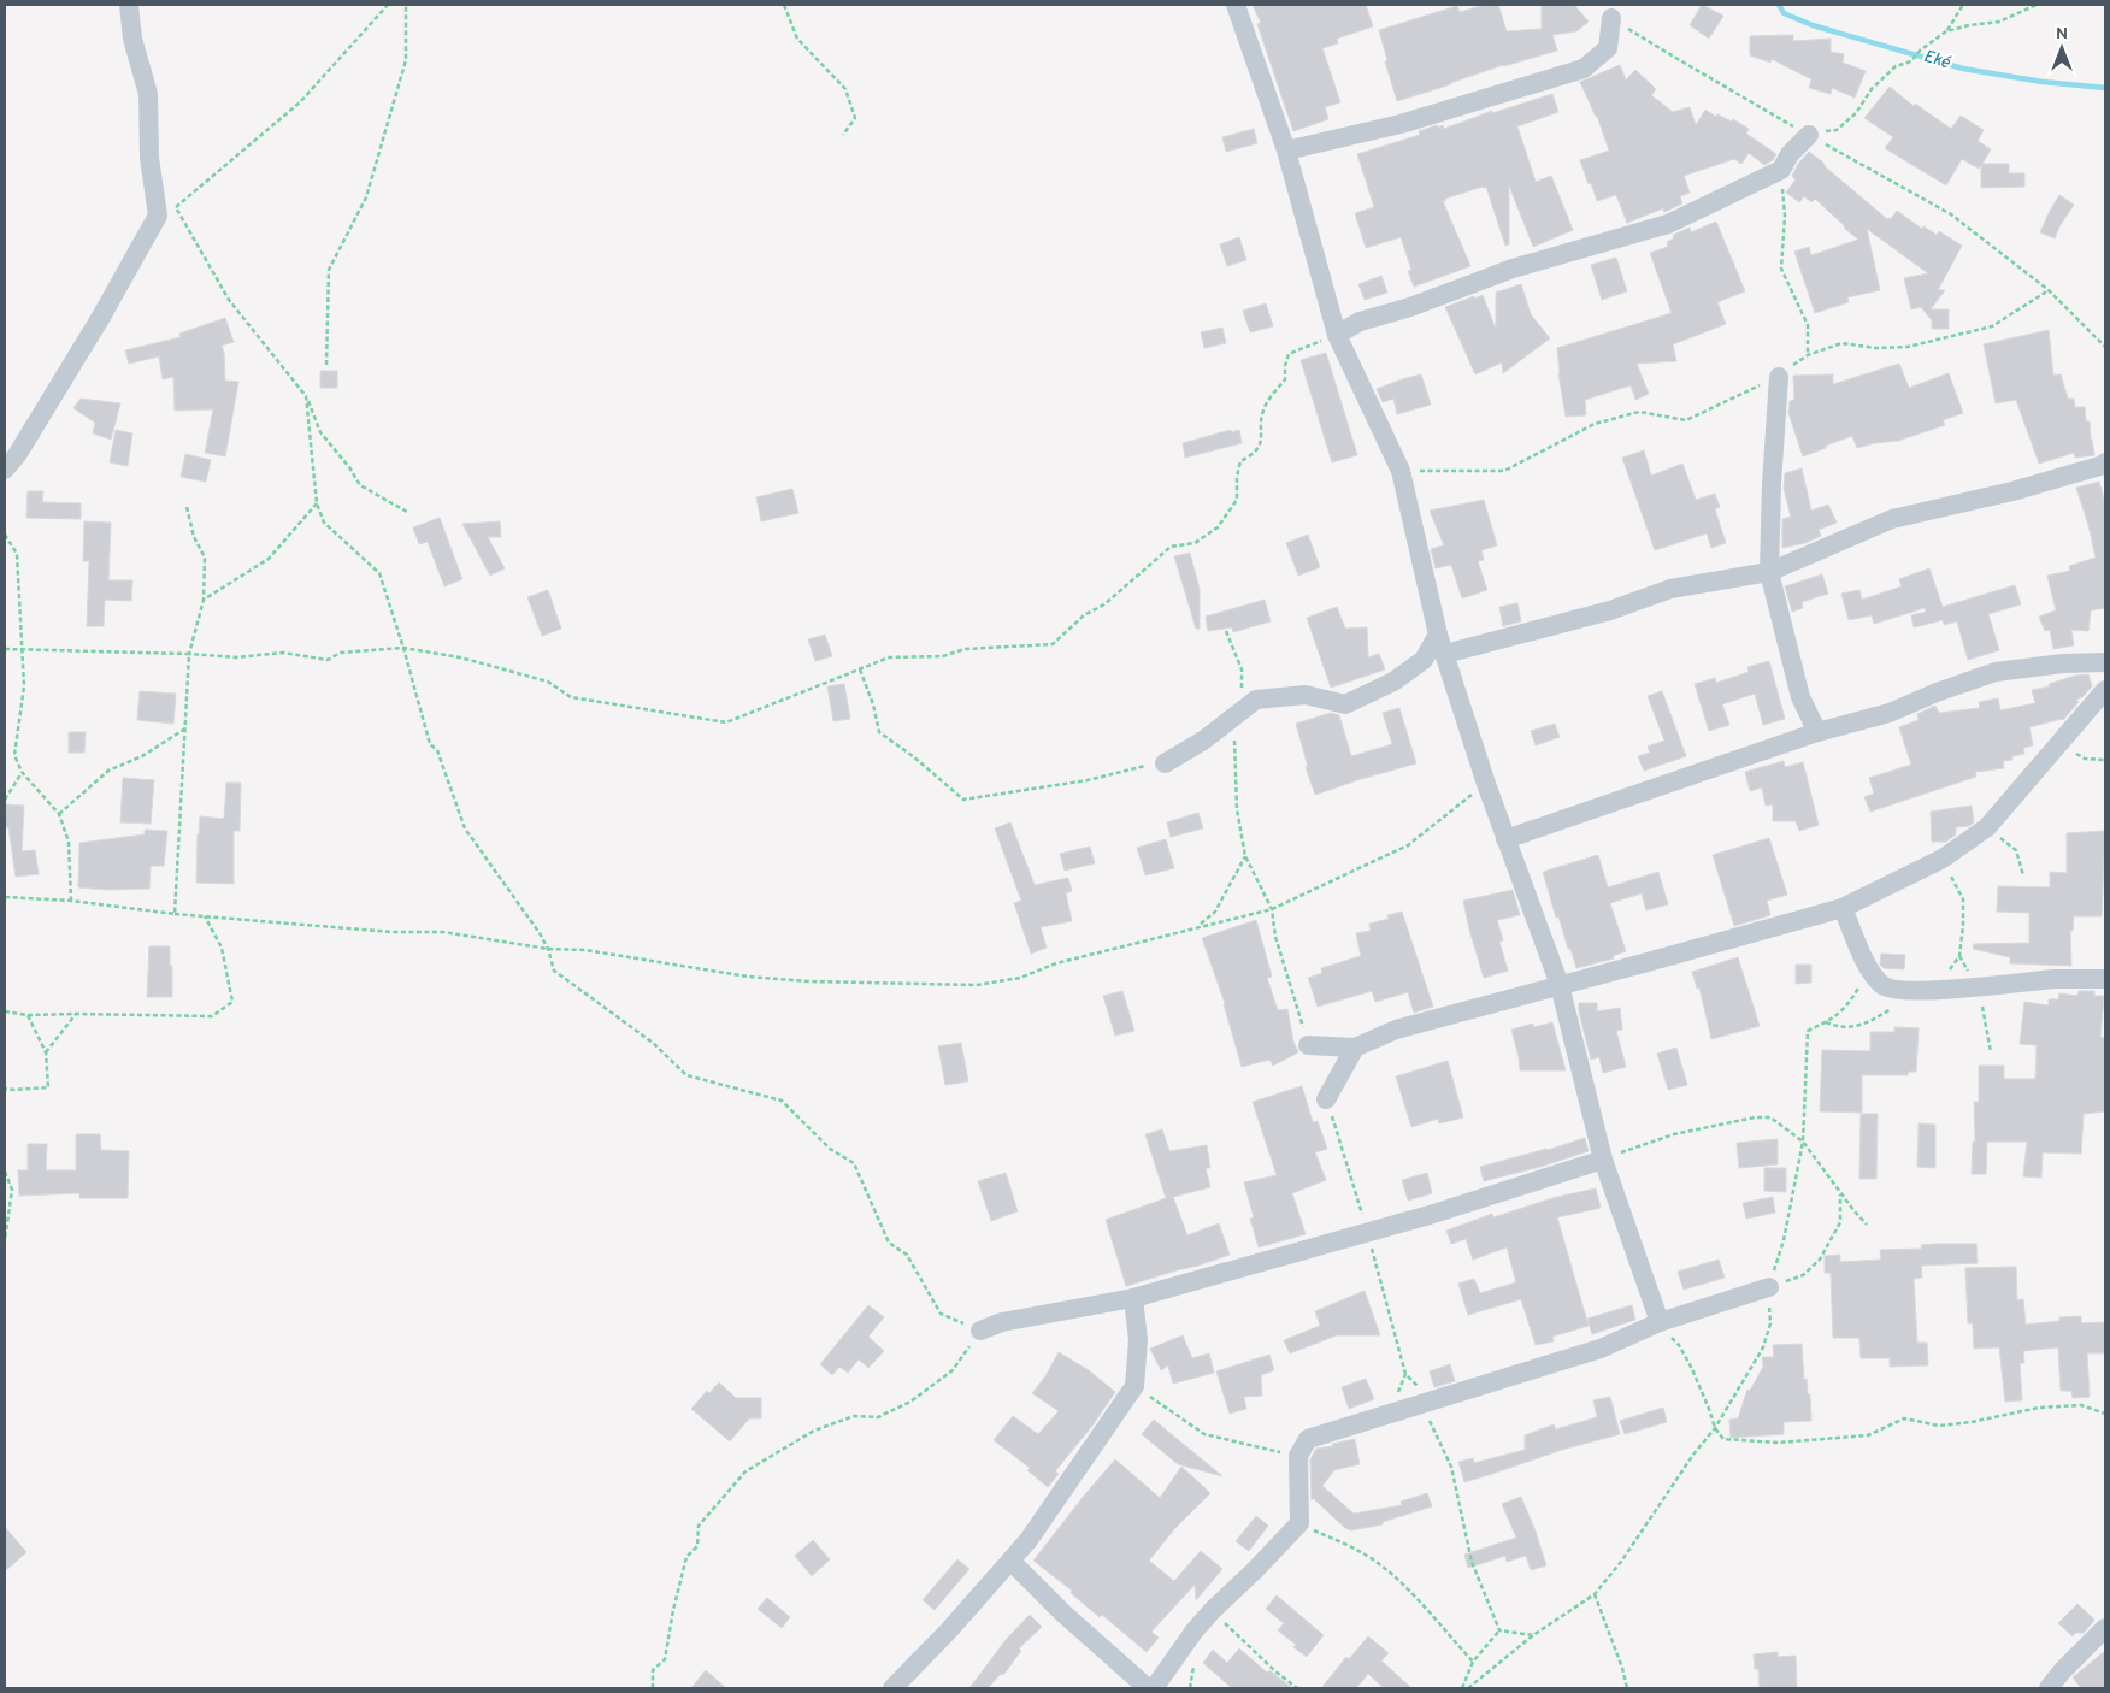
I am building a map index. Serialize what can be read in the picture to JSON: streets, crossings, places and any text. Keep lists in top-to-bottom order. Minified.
{"water":["Eké"],"north":"top"}
